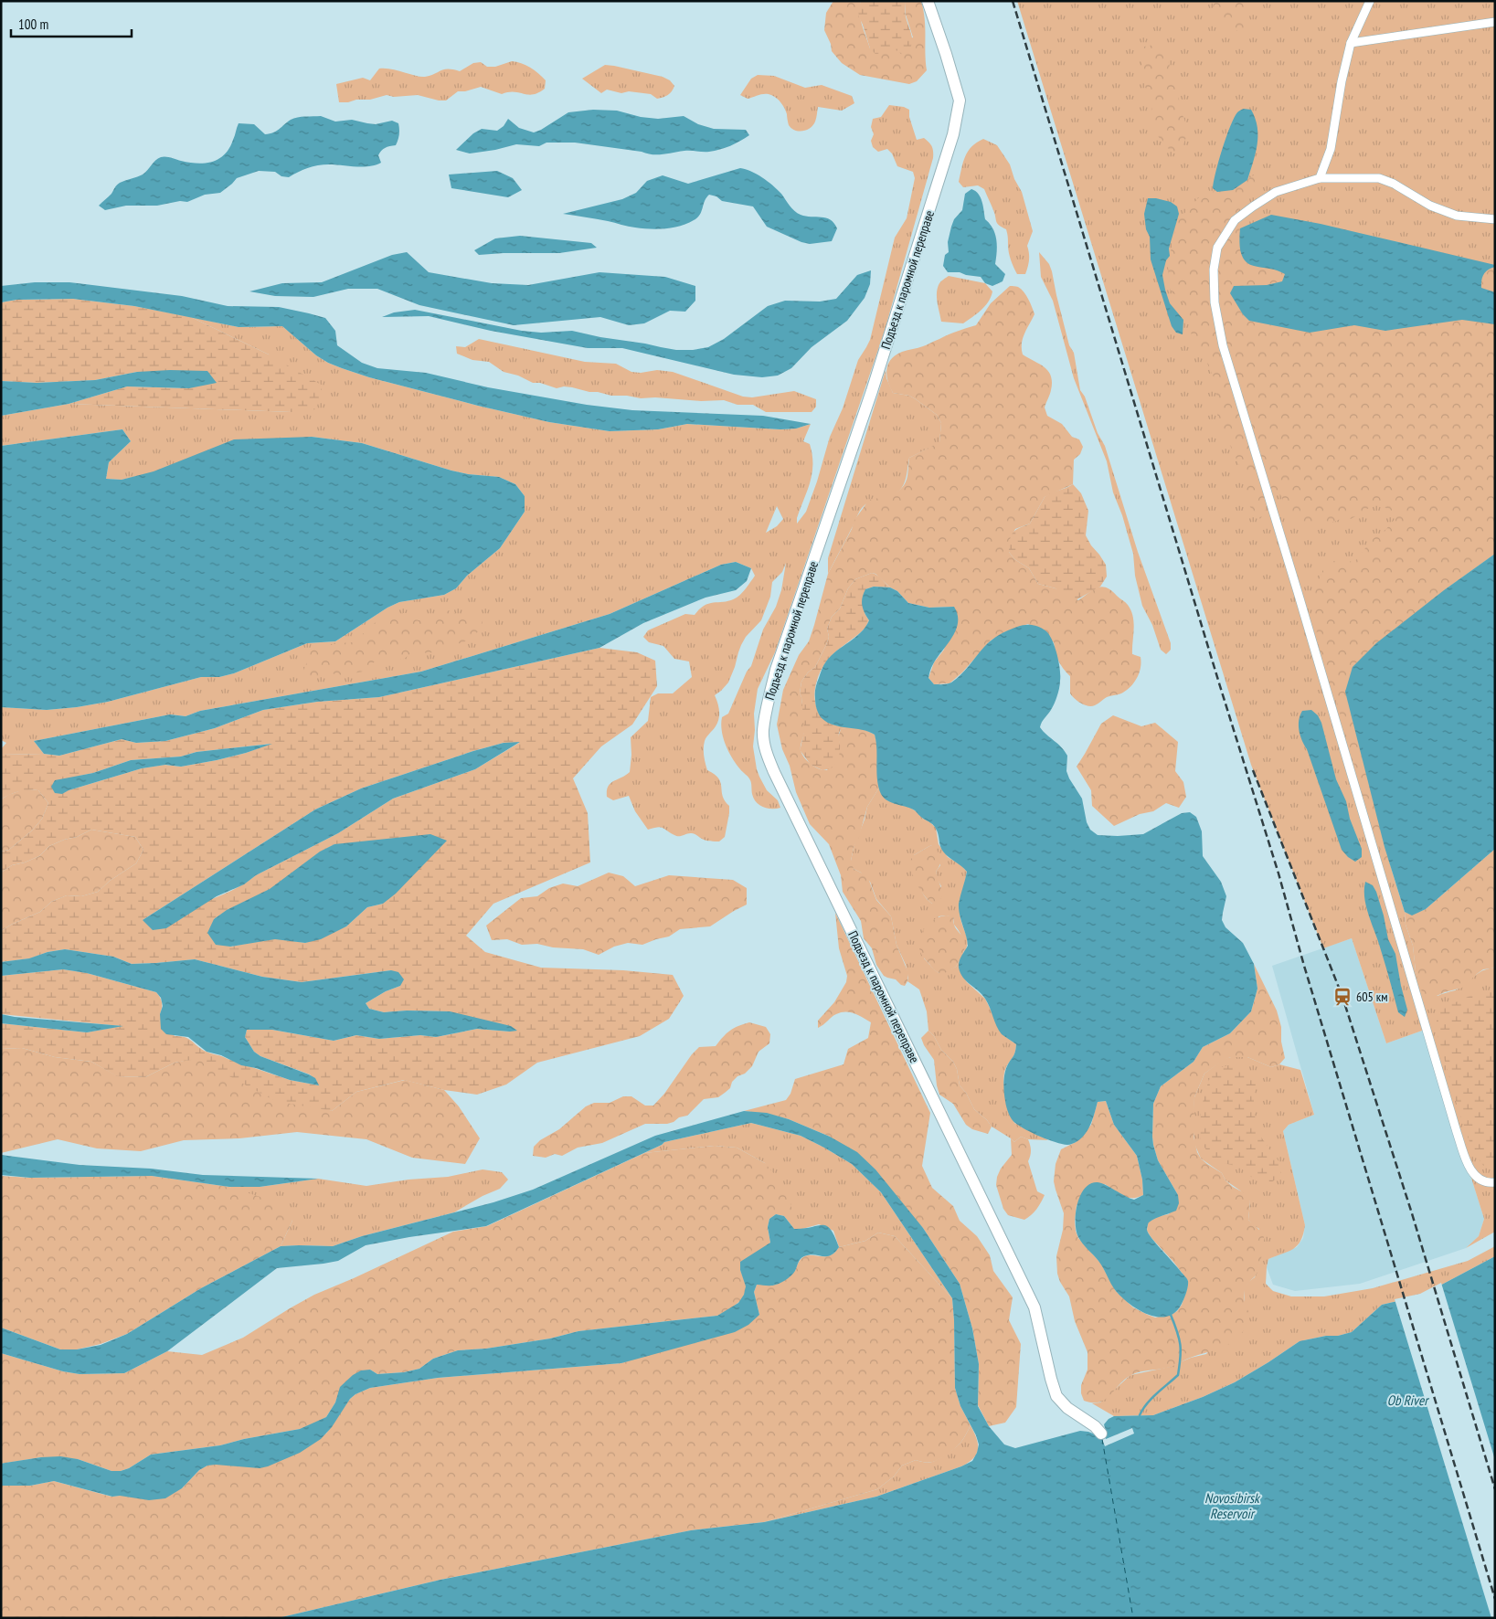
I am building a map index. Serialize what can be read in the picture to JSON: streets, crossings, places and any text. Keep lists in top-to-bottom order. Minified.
{"streets":{"street":["Подъезд к паромной переправе"]},"water":["Ob River","Novosibirsk Reservoir"],"places":{"station":["605 км"]},"scale_bar":"100 m"}
